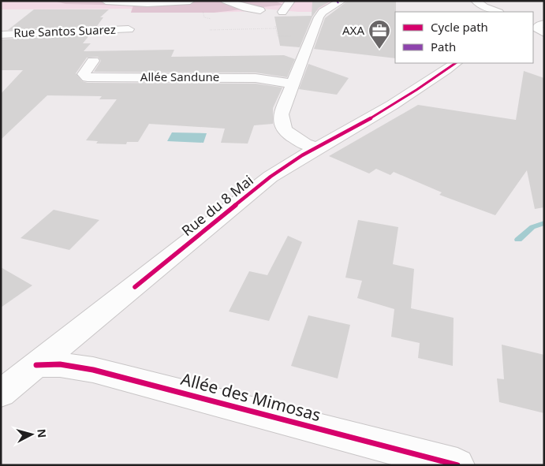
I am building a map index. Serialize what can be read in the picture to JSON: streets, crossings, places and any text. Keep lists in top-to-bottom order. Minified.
{"streets":{"street":["Rue Santos Suarez","Allée Sandune","Rue du 8 Mai","Allée des Mimosas"]},"crossings":[["Rue du 8 Mai","Allée des Mimosas"]],"places":{"office":["AXA"]},"legend":["Cycle path","Path"],"north":"right"}
